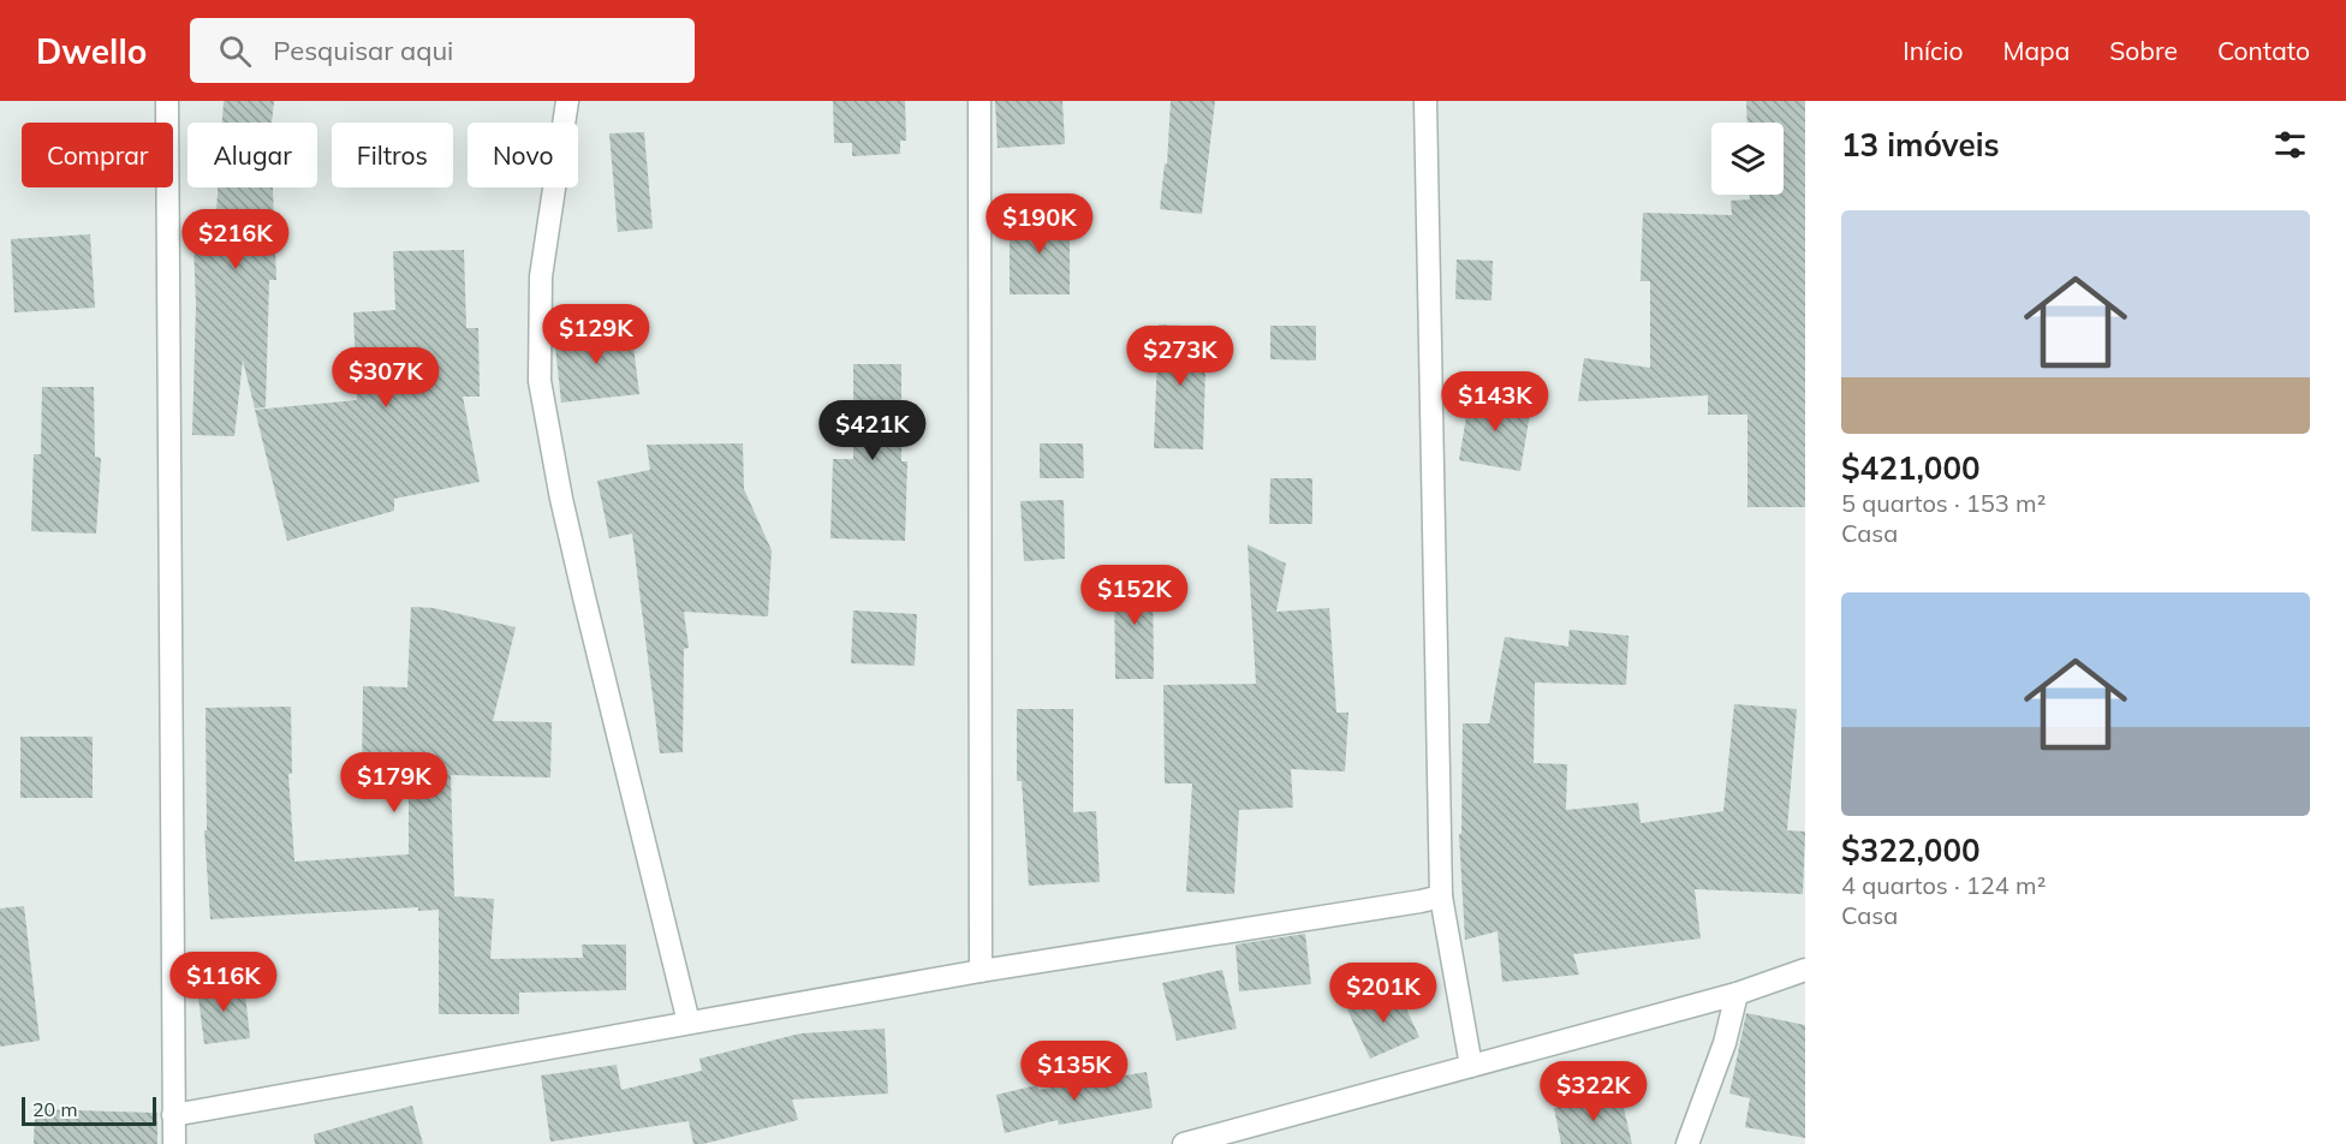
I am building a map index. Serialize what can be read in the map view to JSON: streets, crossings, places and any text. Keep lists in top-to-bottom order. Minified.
{"scale_bar":"20 m","page":{"header":"Dwello","search":"Pesquisar aqui","nav":["Início","Mapa","Sobre","Contato"],"heading":"13 imóveis","chip":["Comprar","Alugar","Filtros","Novo"],"list":[{"name":"$421,000","note":"5 quartos · 153 m² · Casa"},{"name":"$322,000","note":"4 quartos · 124 m² · Casa"}],"price":["$190K","$216K","$129K","$273K","$307K","$143K","$421K","$152K","$179K","$116K","$201K","$135K","$322K"],"scale":"20 m"}}
